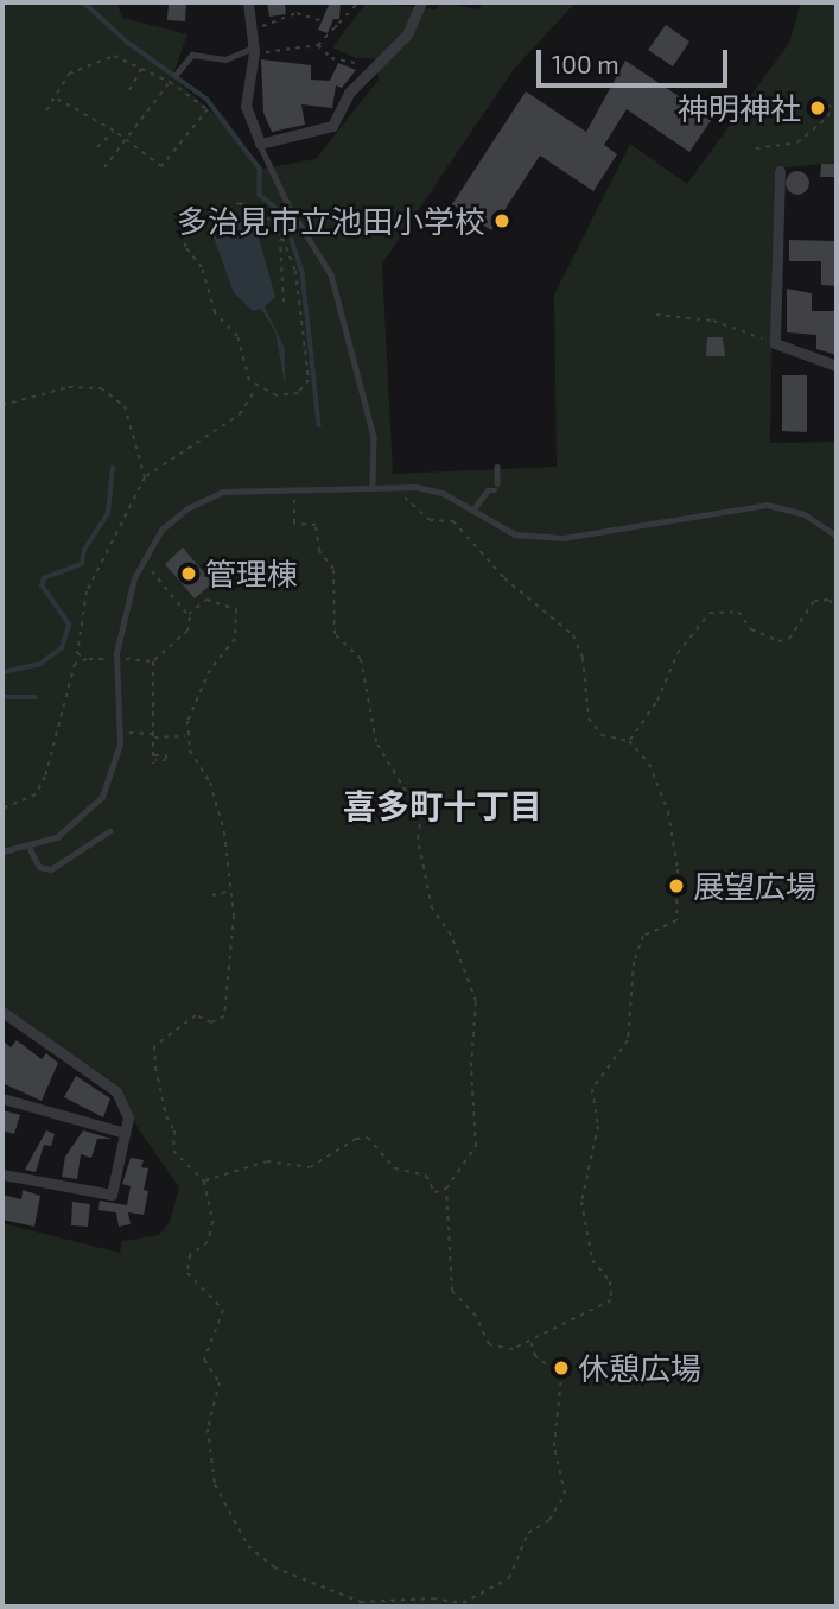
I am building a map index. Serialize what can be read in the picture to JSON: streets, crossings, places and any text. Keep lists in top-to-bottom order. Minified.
{"districts":["喜多町十丁目"],"places":["神明神社","多治見市立池田小学校","管理棟","展望広場","休憩広場"],"scale_bar":"100 m"}
